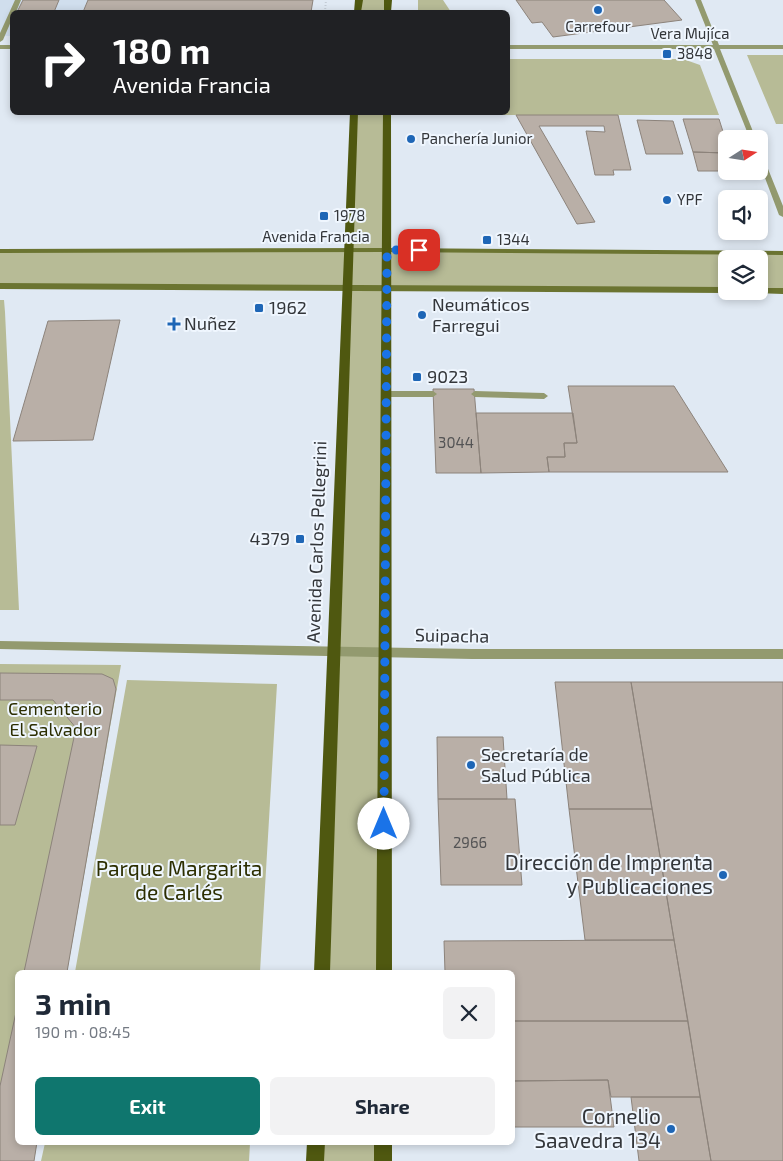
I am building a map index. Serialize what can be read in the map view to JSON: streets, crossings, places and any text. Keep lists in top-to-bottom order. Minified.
{"streets":{"main road":["Avenida Francia","Avenida Carlos Pellegrini"],"street":["Vera Mujíca","Suipacha"]},"crossings":[["Avenida Francia","Avenida Carlos Pellegrini"],["Avenida Carlos Pellegrini","Suipacha"]],"parks":["Cementerio El Salvador","Parque Margarita de Carlés"],"places":{"other":["Carrefour","Panchería Junior","YPF","Neumáticos Farregui","Secretaría de Salud Pública","Dirección de Imprenta y Publicaciones","Cornelio Saavedra 134"],"transit":["3848","1978","1344","1962","9023","4379"],"health":["Nuñez"]},"house_numbers":["3044","2966"],"north":"right","page":{"turn":["180 m","Avenida Francia"],"heading":["3 min","190 m · 08:45"],"buttons":["Exit","Share"]}}
